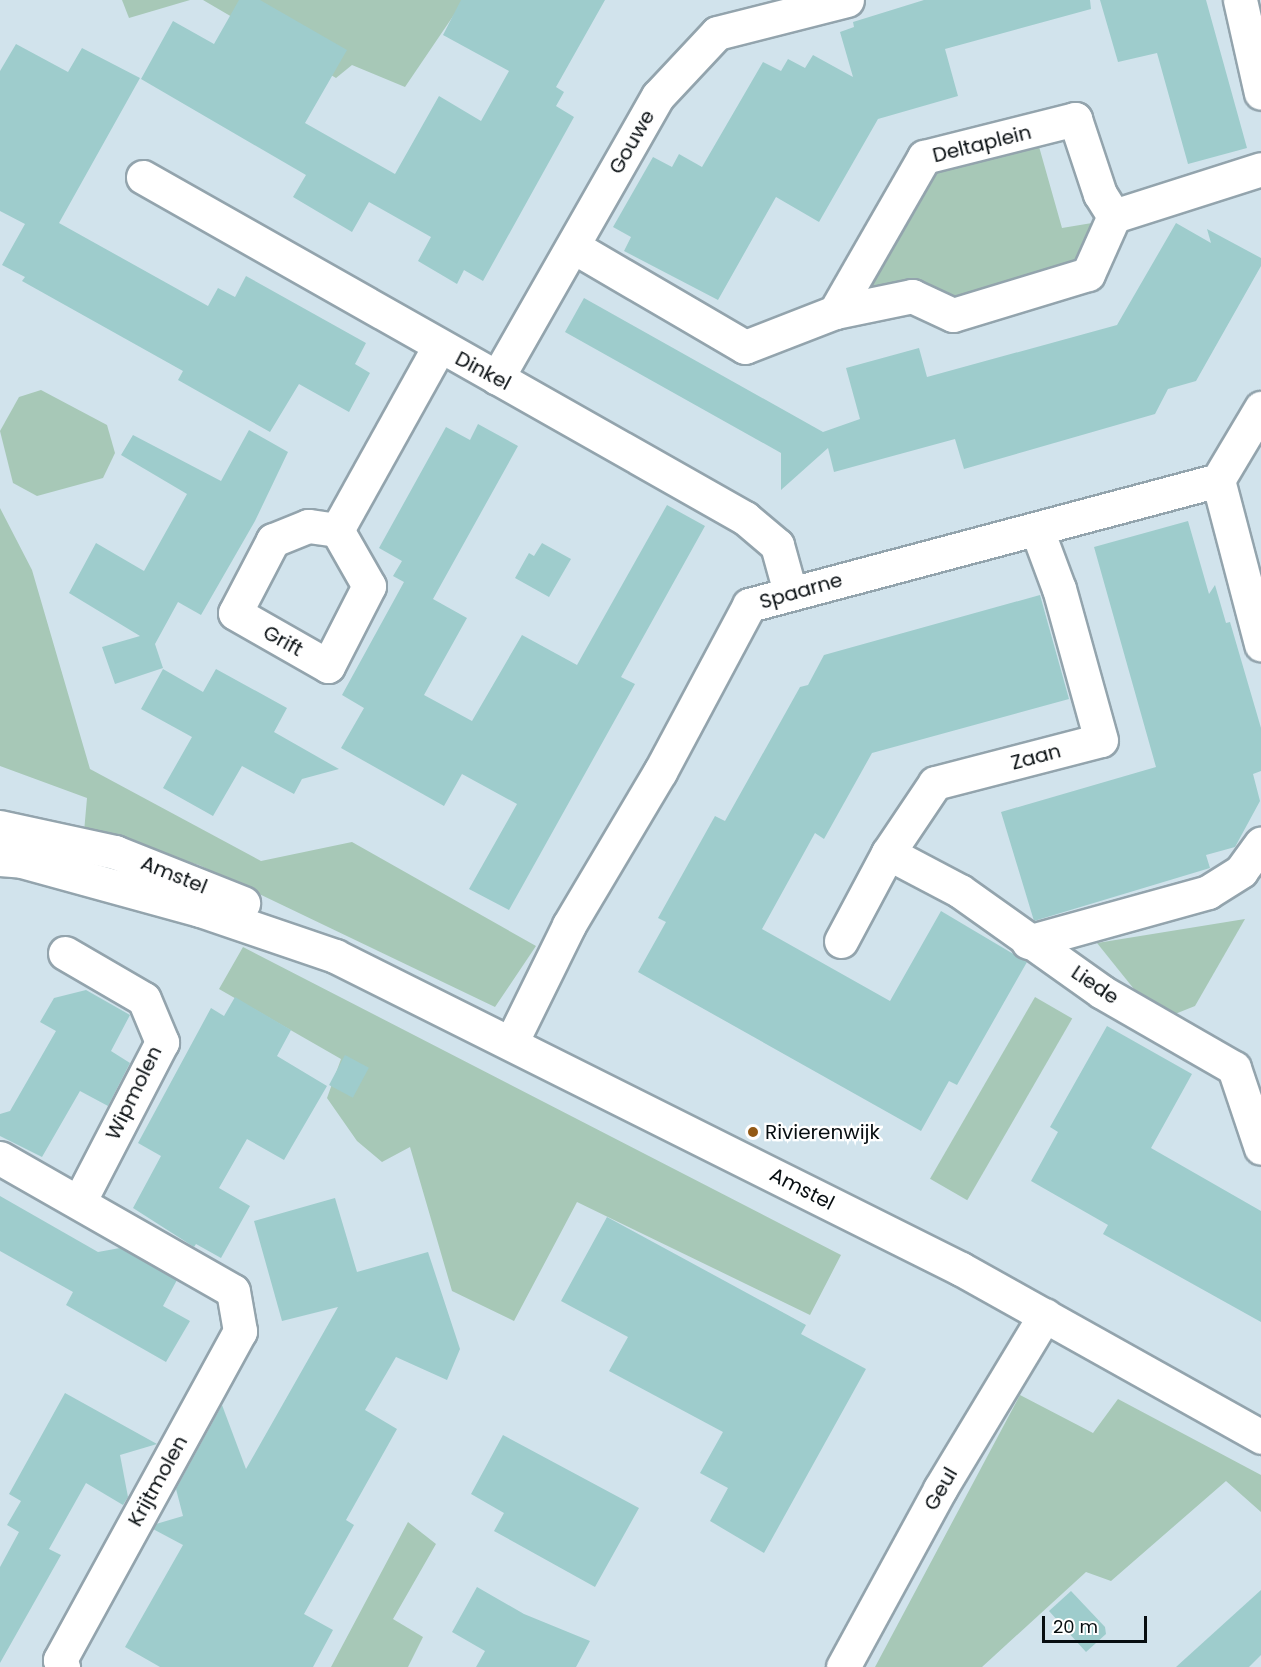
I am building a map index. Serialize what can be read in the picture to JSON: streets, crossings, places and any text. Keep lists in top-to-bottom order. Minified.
{"streets":{"street":["Gouwe","Deltaplein","Dinkel","Spaarne","Zaan","Amstel","Liede","Wipmolen","Krijtmolen","Geul"]},"crossings":[["Gouwe","Dinkel"],["Dinkel","Spaarne"],["Spaarne","Zaan"],["Spaarne","Amstel"],["Zaan","Liede"],["Amstel","Geul"],["Wipmolen","Krijtmolen"]],"places":["Rivierenwijk"],"scale_bar":"20 m"}
